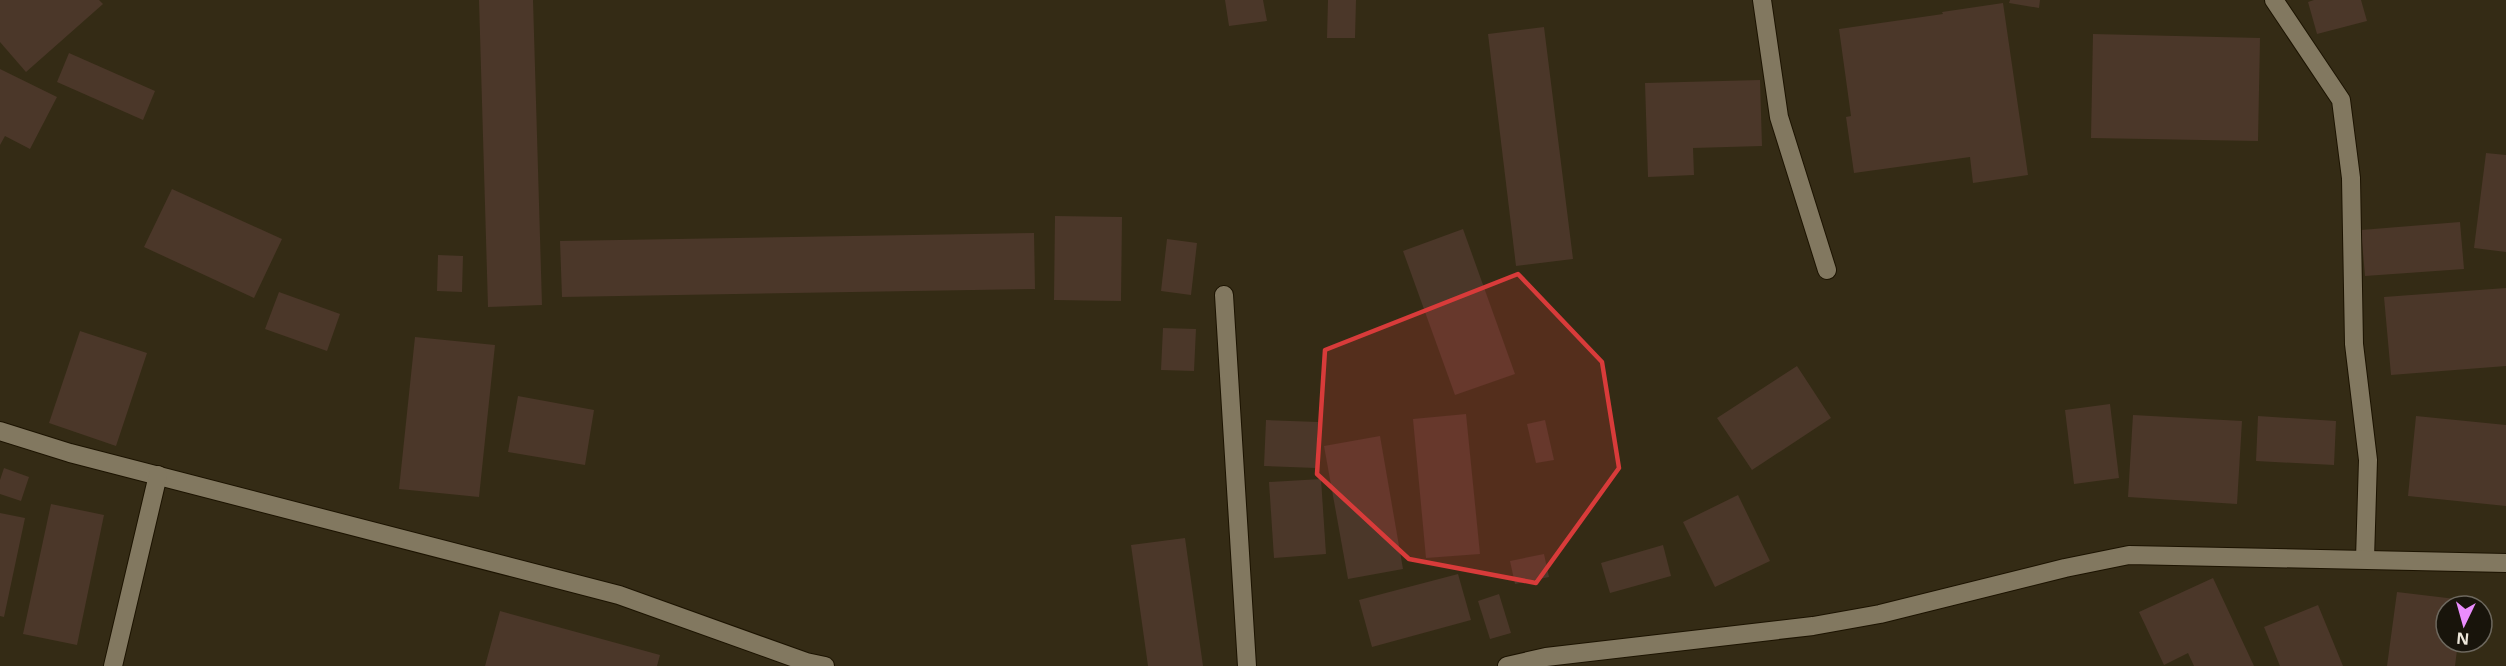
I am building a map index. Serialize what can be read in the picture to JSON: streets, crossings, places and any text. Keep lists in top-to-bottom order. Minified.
{"north":"bottom"}
